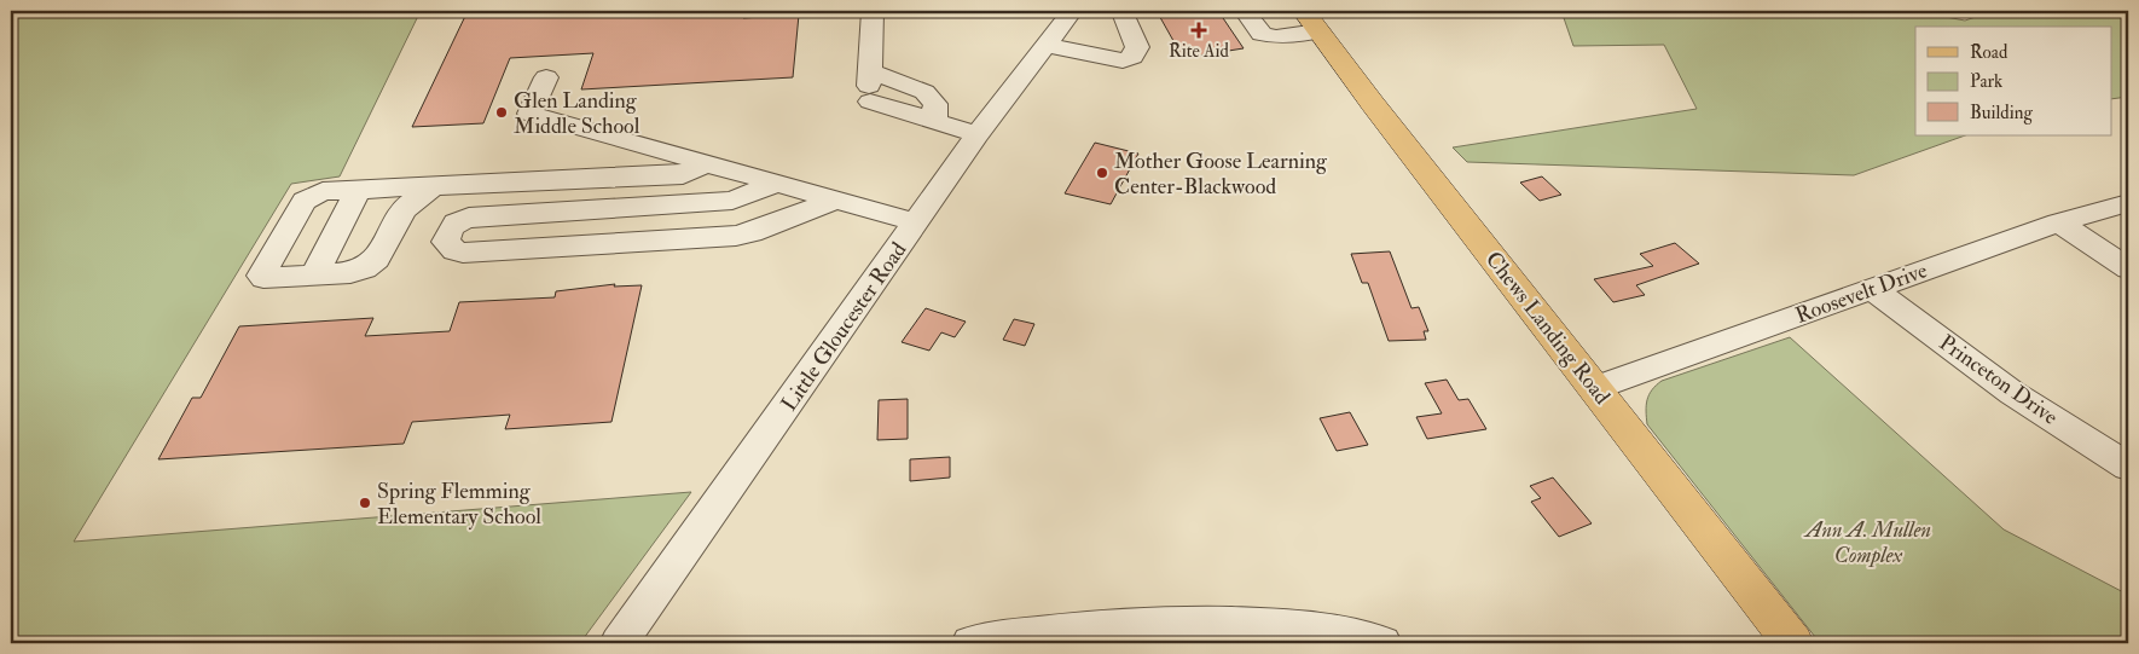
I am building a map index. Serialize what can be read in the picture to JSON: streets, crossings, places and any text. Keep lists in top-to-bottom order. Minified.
{"streets":{"main road":["Chews Landing Road"],"street":["Roosevelt Drive","Little Gloucester Road","Princeton Drive"]},"crossings":[["Roosevelt Drive","Chews Landing Road"],["Roosevelt Drive","Princeton Drive"]],"parks":["Ann A. Mullen Complex"],"places":{"health":["Rite Aid"],"other":["Glen Landing Middle School","Mother Goose Learning Center-Blackwood","Spring Flemming Elementary School"]},"legend":["Road","Park","Building"]}
